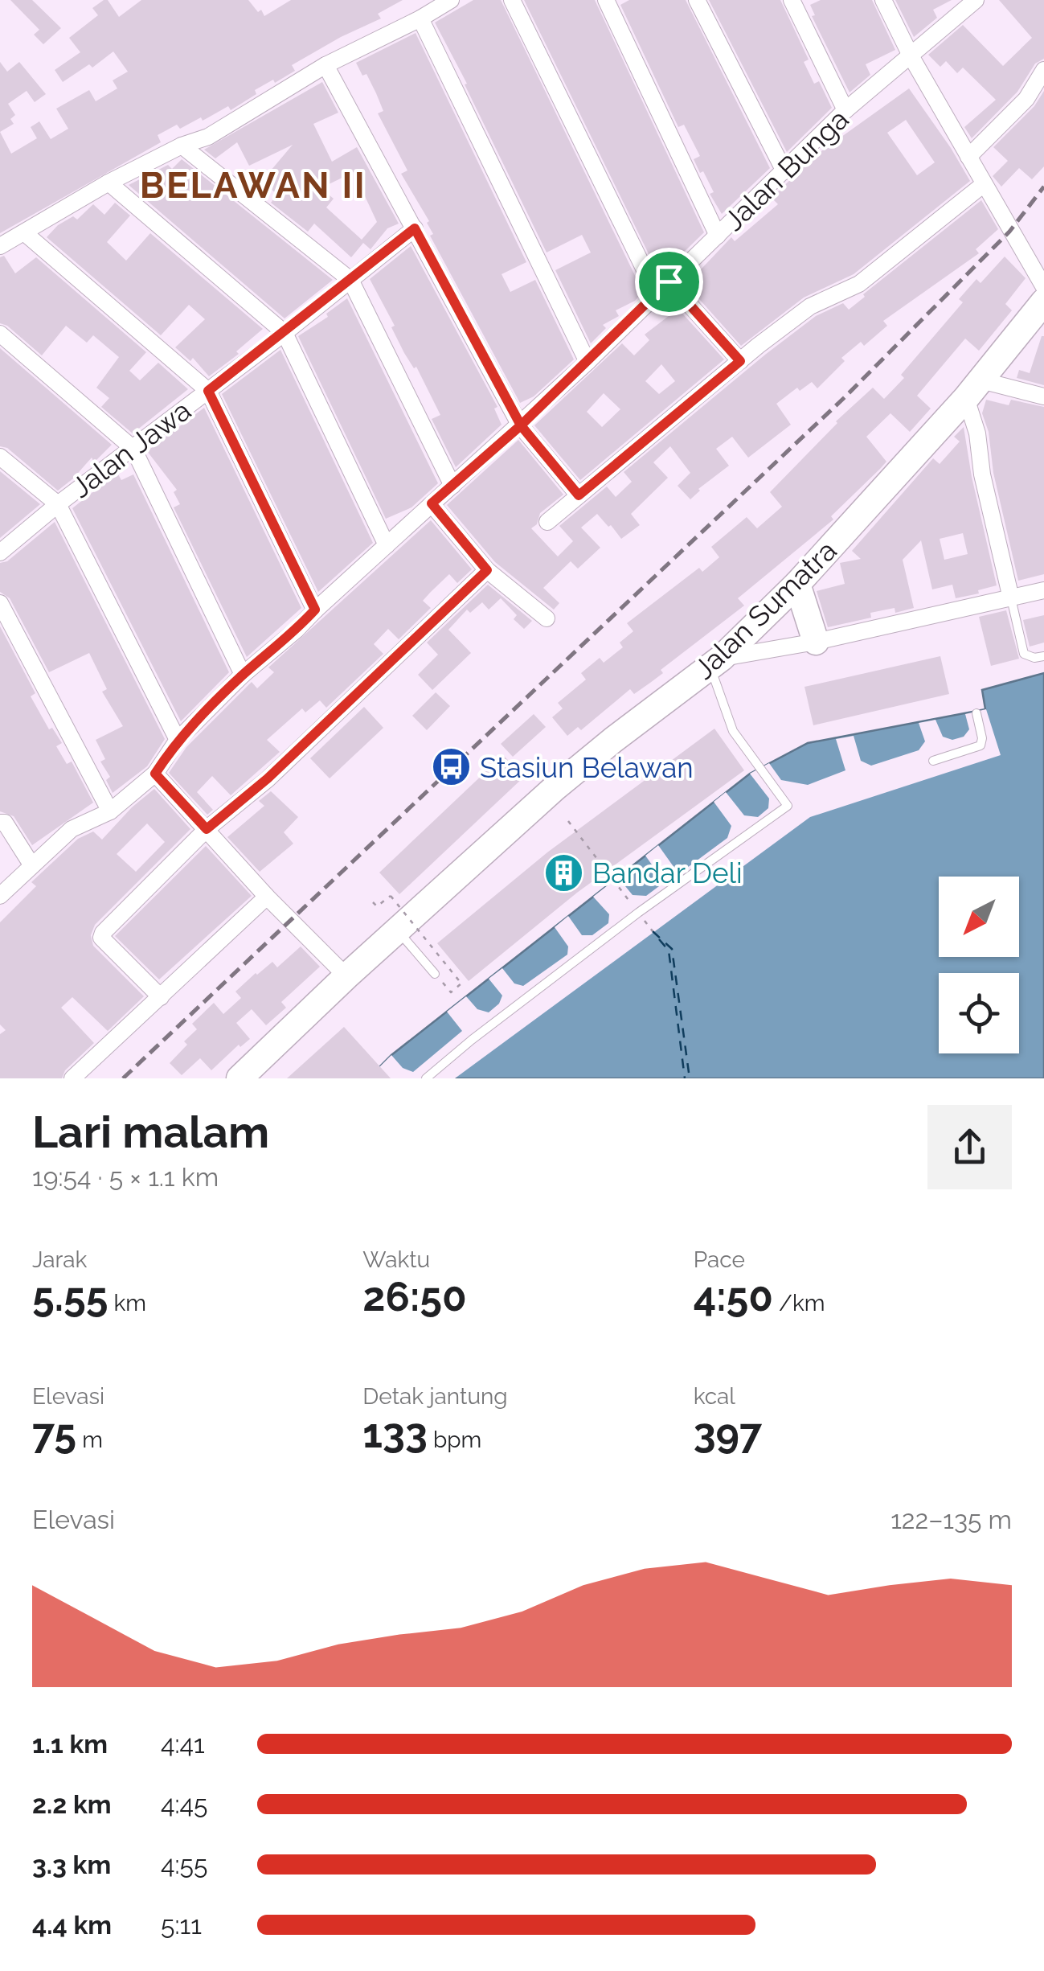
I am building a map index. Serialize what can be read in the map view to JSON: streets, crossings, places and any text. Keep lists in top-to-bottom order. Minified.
{"streets":{"highway":["Jalan Sumatra"],"street":["Jalan Bunga","Jalan Jawa"]},"districts":["BELAWAN II"],"places":{"bus stop":["Stasiun Belawan"],"building":["Bandar Deli"]},"north":"bottom left","page":{"heading":["Lari malam","19:54 · 5 × 1.1 km"],"stats":[["Jarak","5.55 km"],["Waktu","26:50"],["Pace","4:50 /km"],["Elevasi","75 m"],["Detak jantung","133 bpm"],["kcal","397"]],"chart":["Elevasi","122–135 m"],"list":[{"name":"1.1 km","note":"4:41"},{"name":"2.2 km","note":"4:45"},{"name":"3.3 km","note":"4:55"},{"name":"4.4 km","note":"5:11"}]}}
